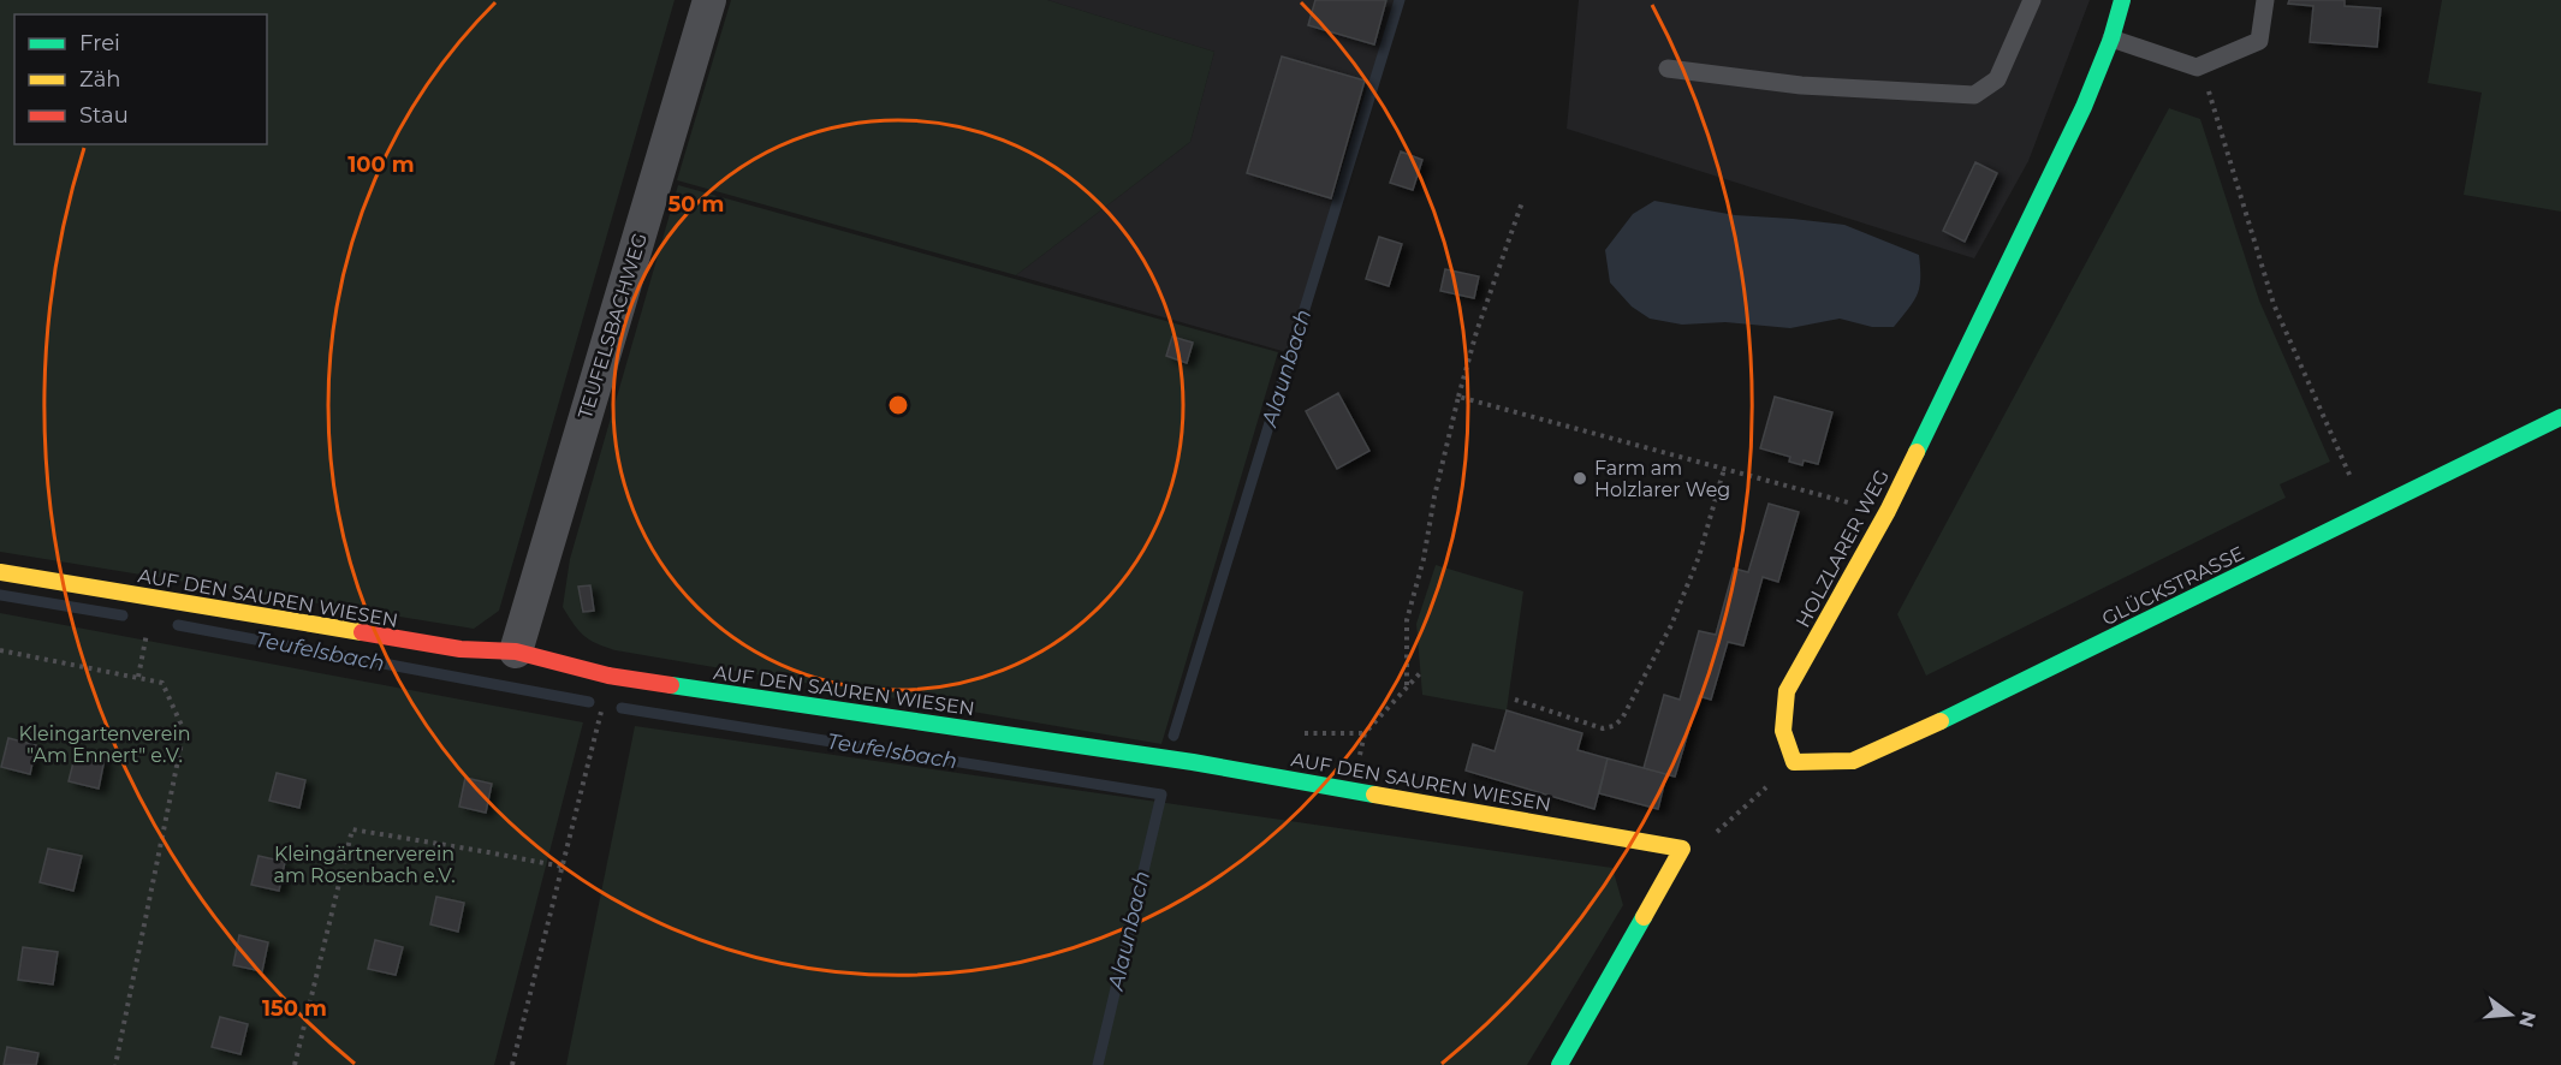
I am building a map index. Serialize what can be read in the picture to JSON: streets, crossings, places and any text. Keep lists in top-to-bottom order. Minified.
{"streets":{"street":["TEUFELSBACHWEG","HOLZLARER WEG","GLÜCKSTRASSE","AUF DEN SAUREN WIESEN"]},"crossings":[["TEUFELSBACHWEG","AUF DEN SAUREN WIESEN"],["HOLZLARER WEG","GLÜCKSTRASSE"]],"water":["Alaunbach","Teufelsbach"],"parks":["Kleingartenverein \"Am Ennert\" e.V.","Kleingärtnerverein am Rosenbach e.V."],"places":["Farm am Holzlarer Weg"],"legend":["Frei","Zäh","Stau"],"north":"right","rings":["100 m","50 m","150 m"]}
